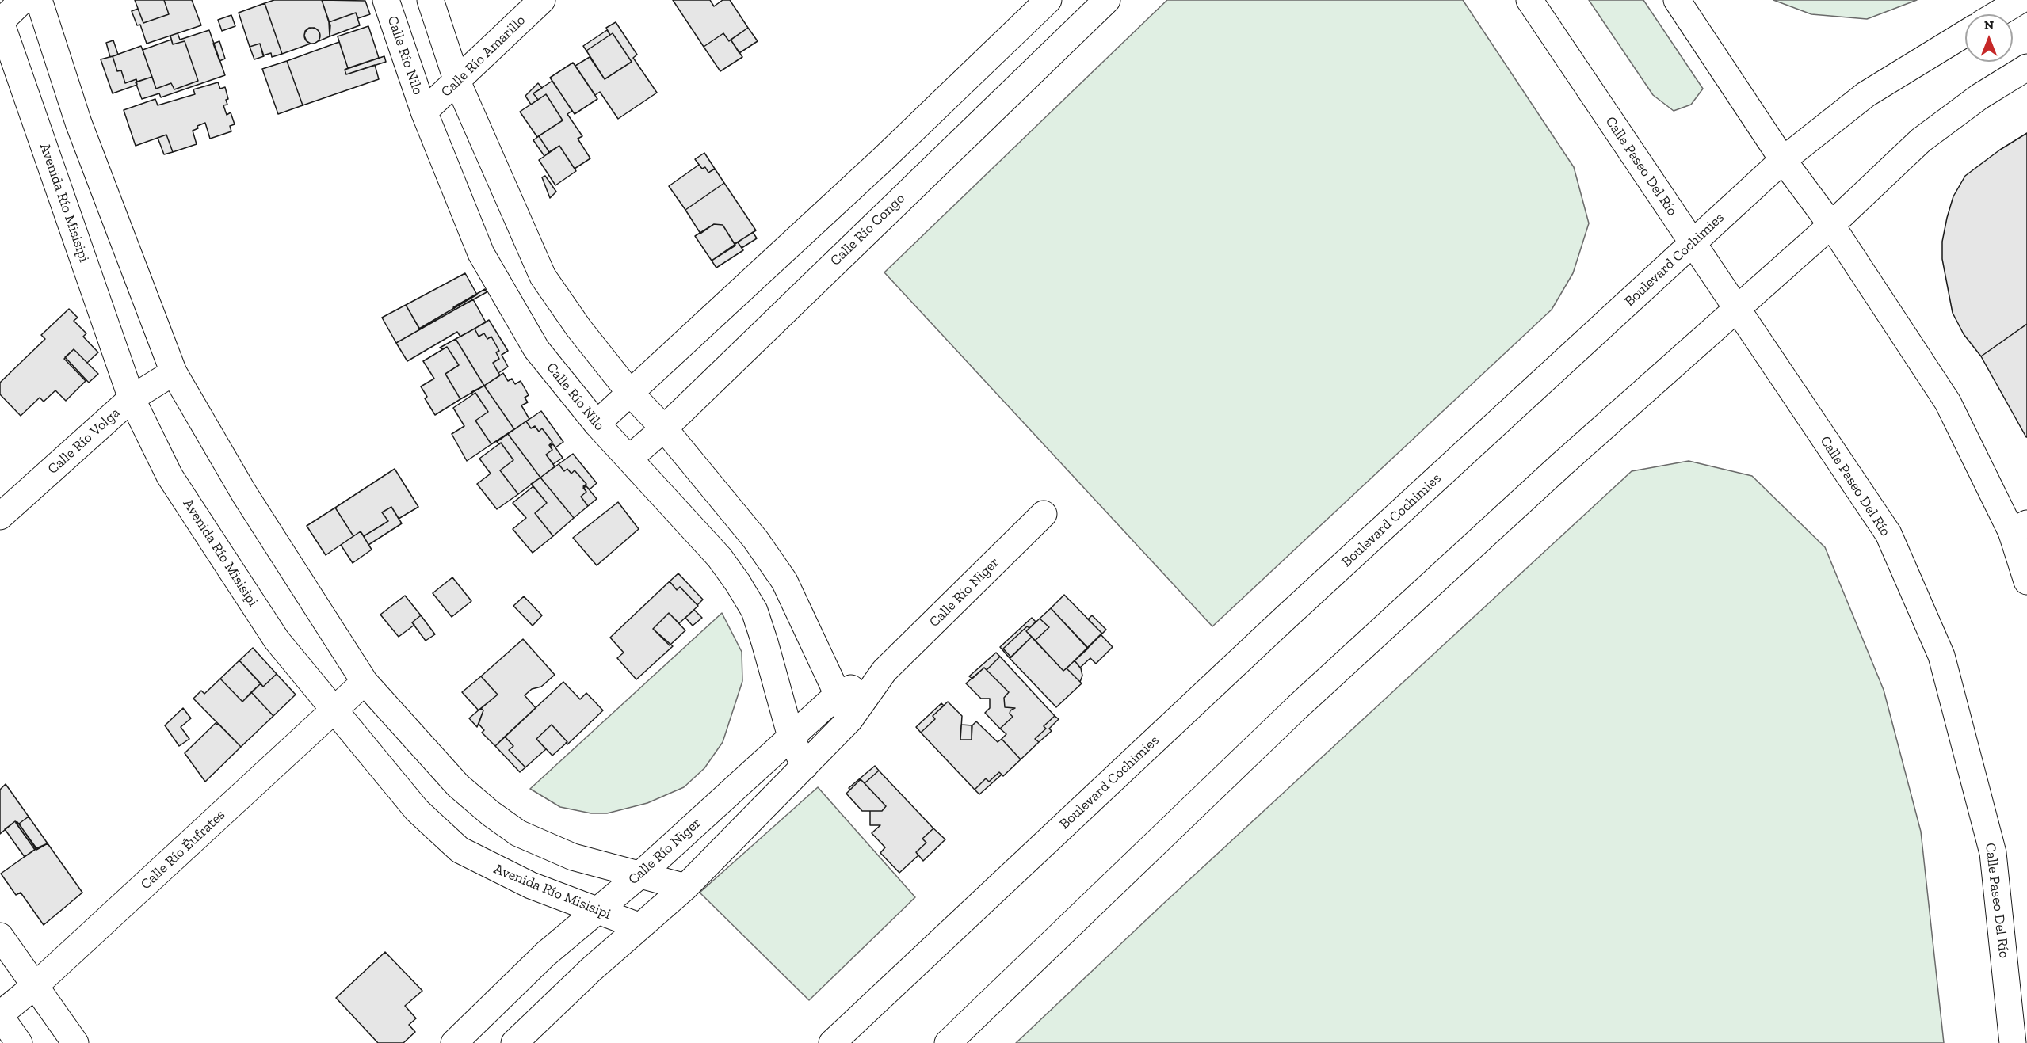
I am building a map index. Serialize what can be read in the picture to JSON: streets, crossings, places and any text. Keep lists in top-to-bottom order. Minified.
{"streets":{"street":["Calle Río Nilo","Calle Río Amarillo","Calle Paseo Del Río","Avenida Río Misisipi","Calle Río Congo","Boulevard Cochimies","Calle Río Volga","Calle Río Niger","Calle Río Éufrates"]},"crossings":[["Calle Río Nilo","Calle Río Amarillo"],["Calle Río Nilo","Calle Río Congo"],["Calle Río Nilo","Calle Río Niger"],["Calle Paseo Del Río","Boulevard Cochimies"],["Avenida Río Misisipi","Calle Río Volga"],["Avenida Río Misisipi","Calle Río Niger"],["Avenida Río Misisipi","Calle Río Éufrates"]],"north":"top"}
